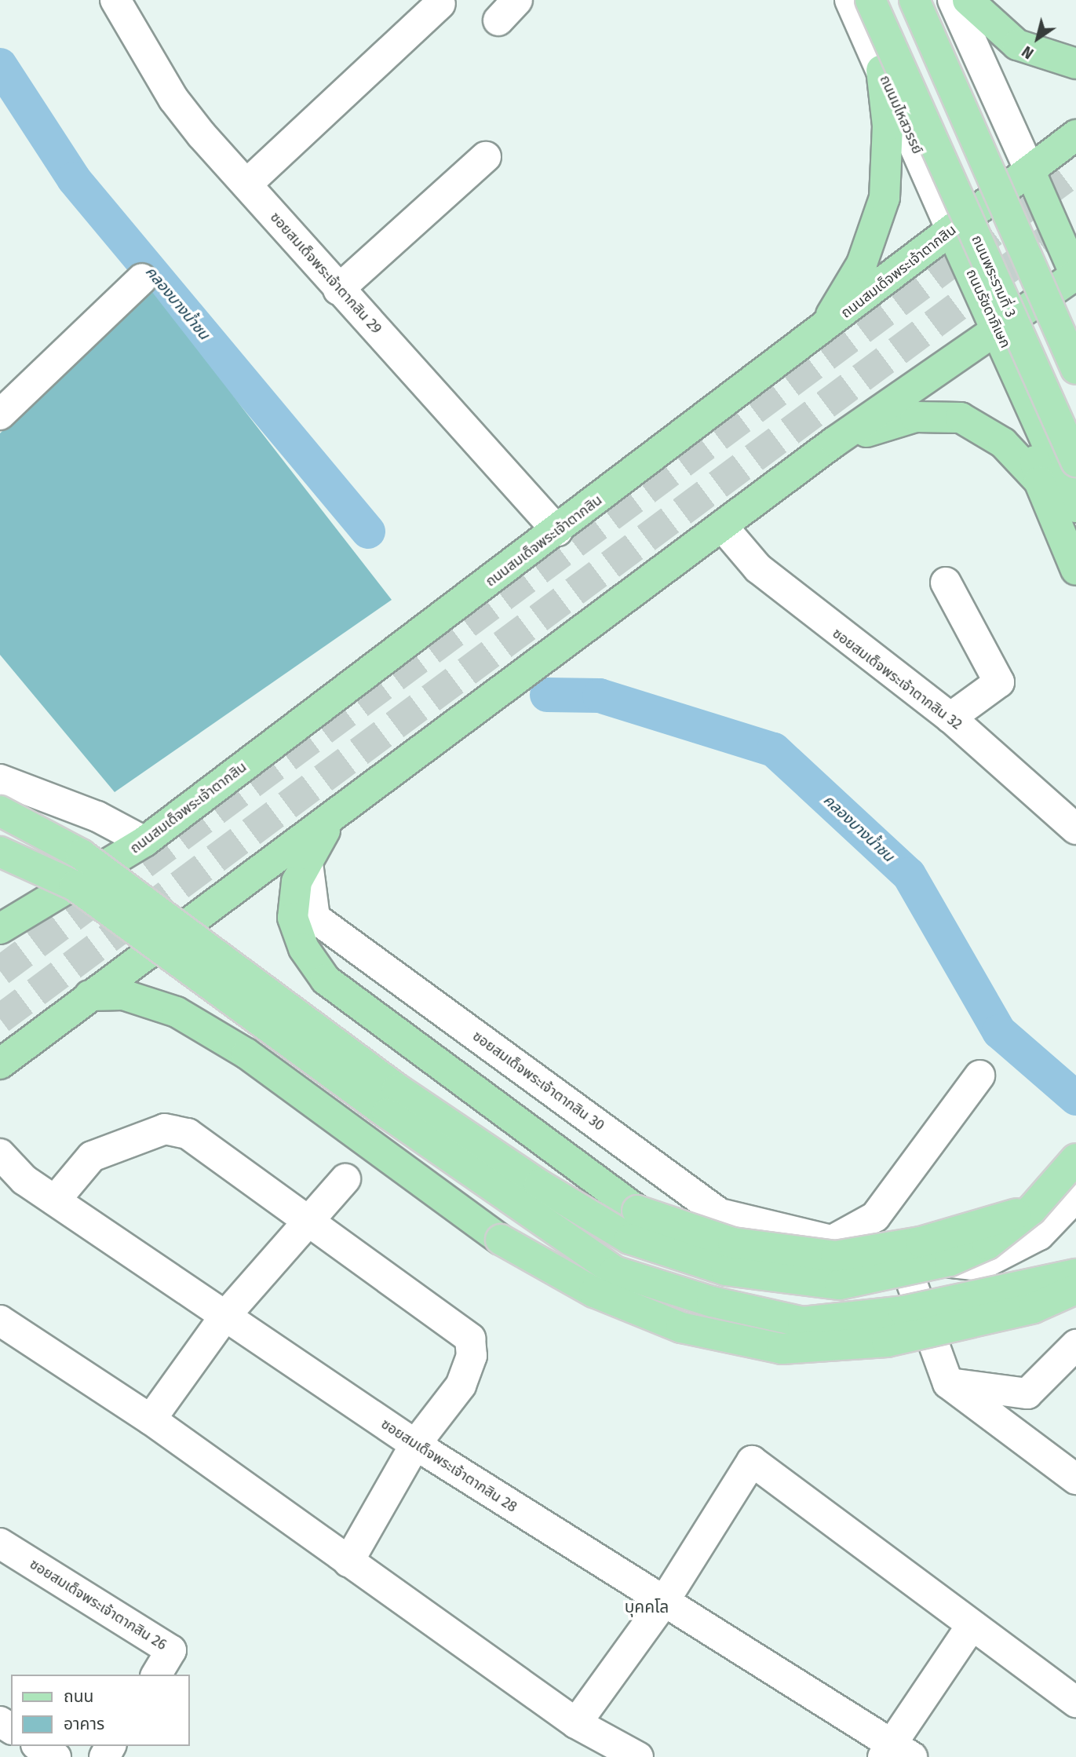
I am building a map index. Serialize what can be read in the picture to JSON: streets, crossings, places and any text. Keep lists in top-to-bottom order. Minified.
{"streets":{"main road":["ถนนสมเด็จพระเจ้าตากสิน","ถนนพระรามที่ 3","ถนนรัชดาภิเษก"],"street":["ถนนมไหสวรรย์","ซอยสมเด็จพระเจ้าตากสิน 29","ซอยสมเด็จพระเจ้าตากสิน 32","ซอยสมเด็จพระเจ้าตากสิน 30","ซอยสมเด็จพระเจ้าตากสิน 28","ซอยสมเด็จพระเจ้าตากสิน 26"]},"crossings":[["ถนนมไหสวรรย์","ถนนสมเด็จพระเจ้าตากสิน"],["ถนนมไหสวรรย์","ถนนรัชดาภิเษก"],["ถนนสมเด็จพระเจ้าตากสิน","ซอยสมเด็จพระเจ้าตากสิน 29"],["ถนนสมเด็จพระเจ้าตากสิน","ถนนรัชดาภิเษก"]],"districts":["บุคคโล"],"water":["คลองบางน้ำชน"],"legend":["ถนน","อาคาร"],"north":"bottom left"}
